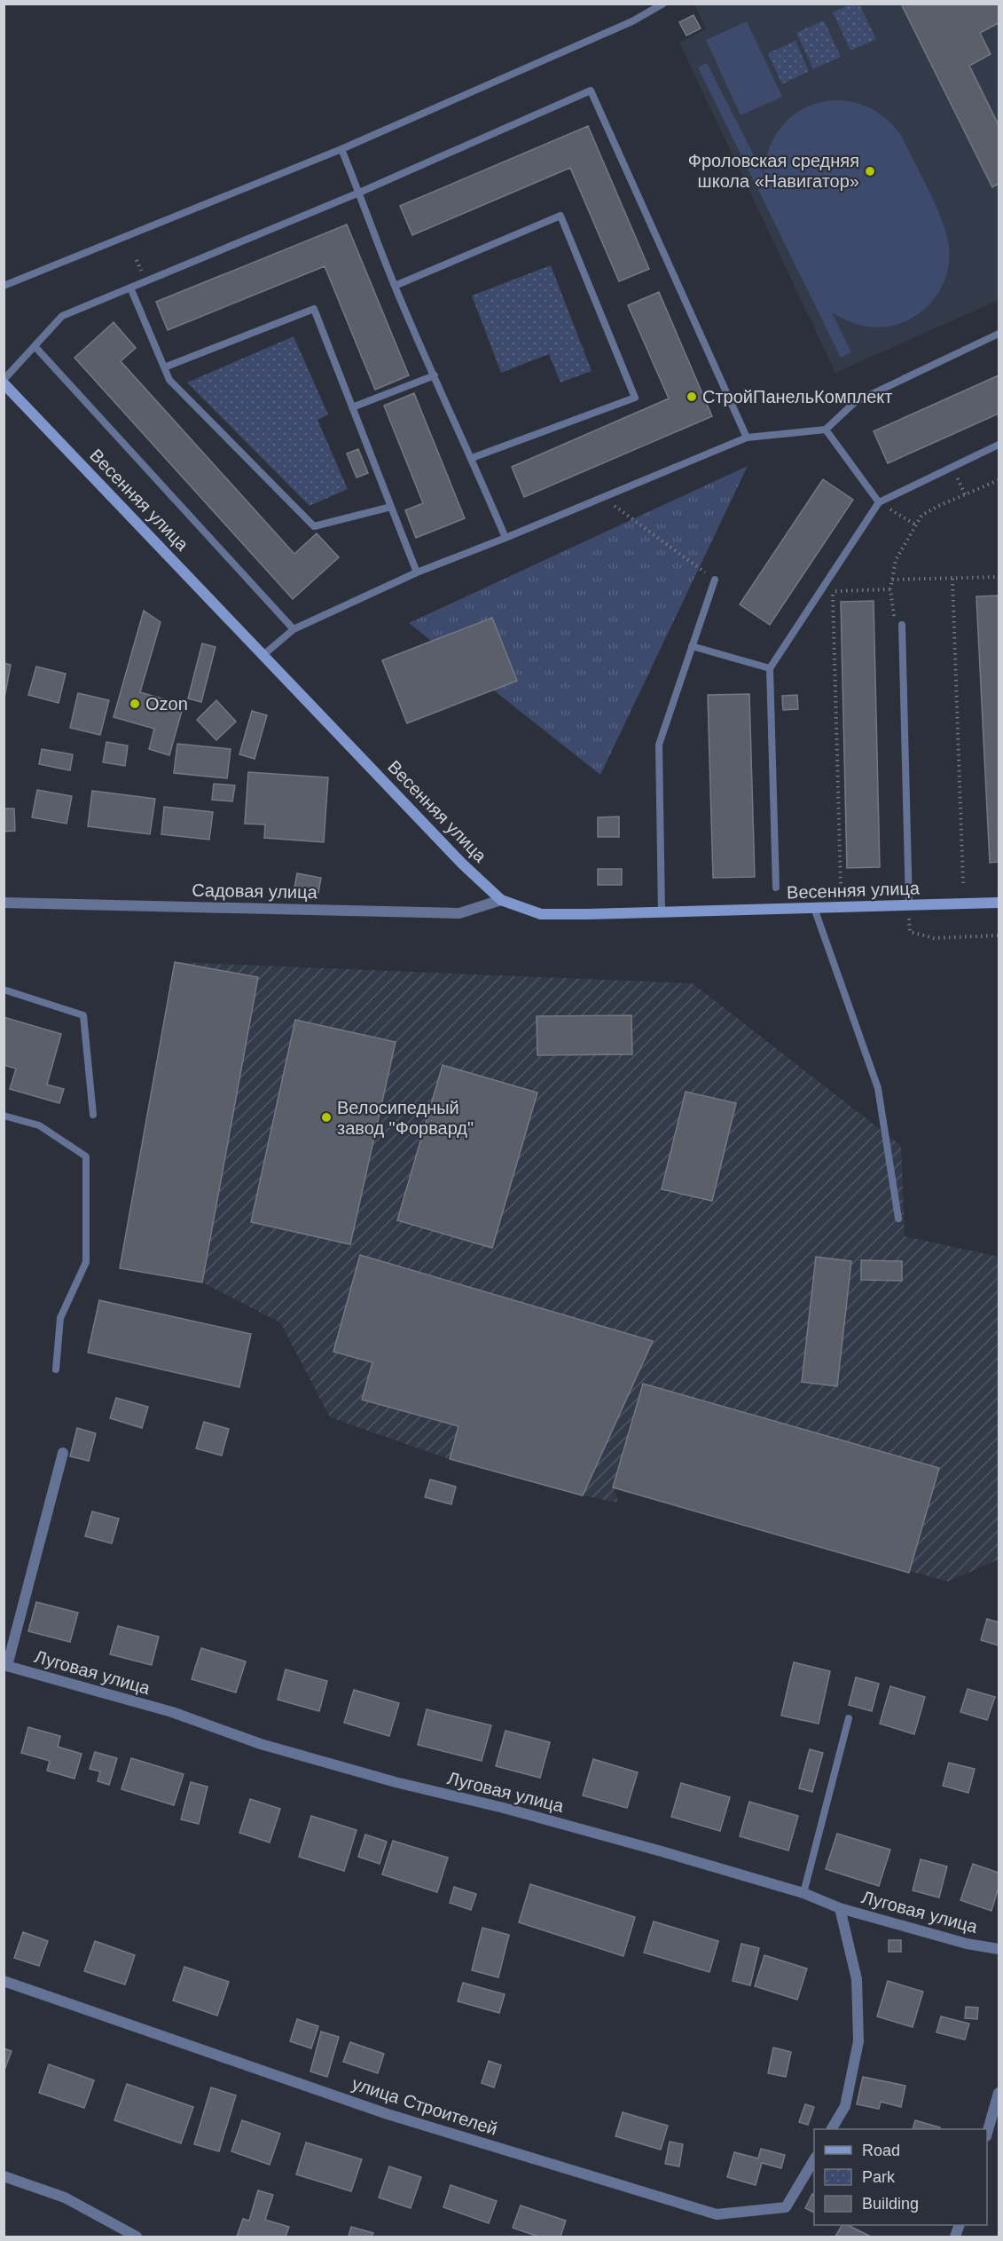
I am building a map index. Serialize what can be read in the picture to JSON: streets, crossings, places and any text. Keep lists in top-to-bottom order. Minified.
{"streets":{"street":["Весенняя улица","Садовая улица","Луговая улица","улица Строителей"]},"crossings":[["Весенняя улица","Садовая улица"]],"places":["Фроловская средняя школа «Навигатор»","СтройПанельКомплект","Ozon","Велосипедный завод \"Форвард\""],"legend":["Road","Park","Building"]}
